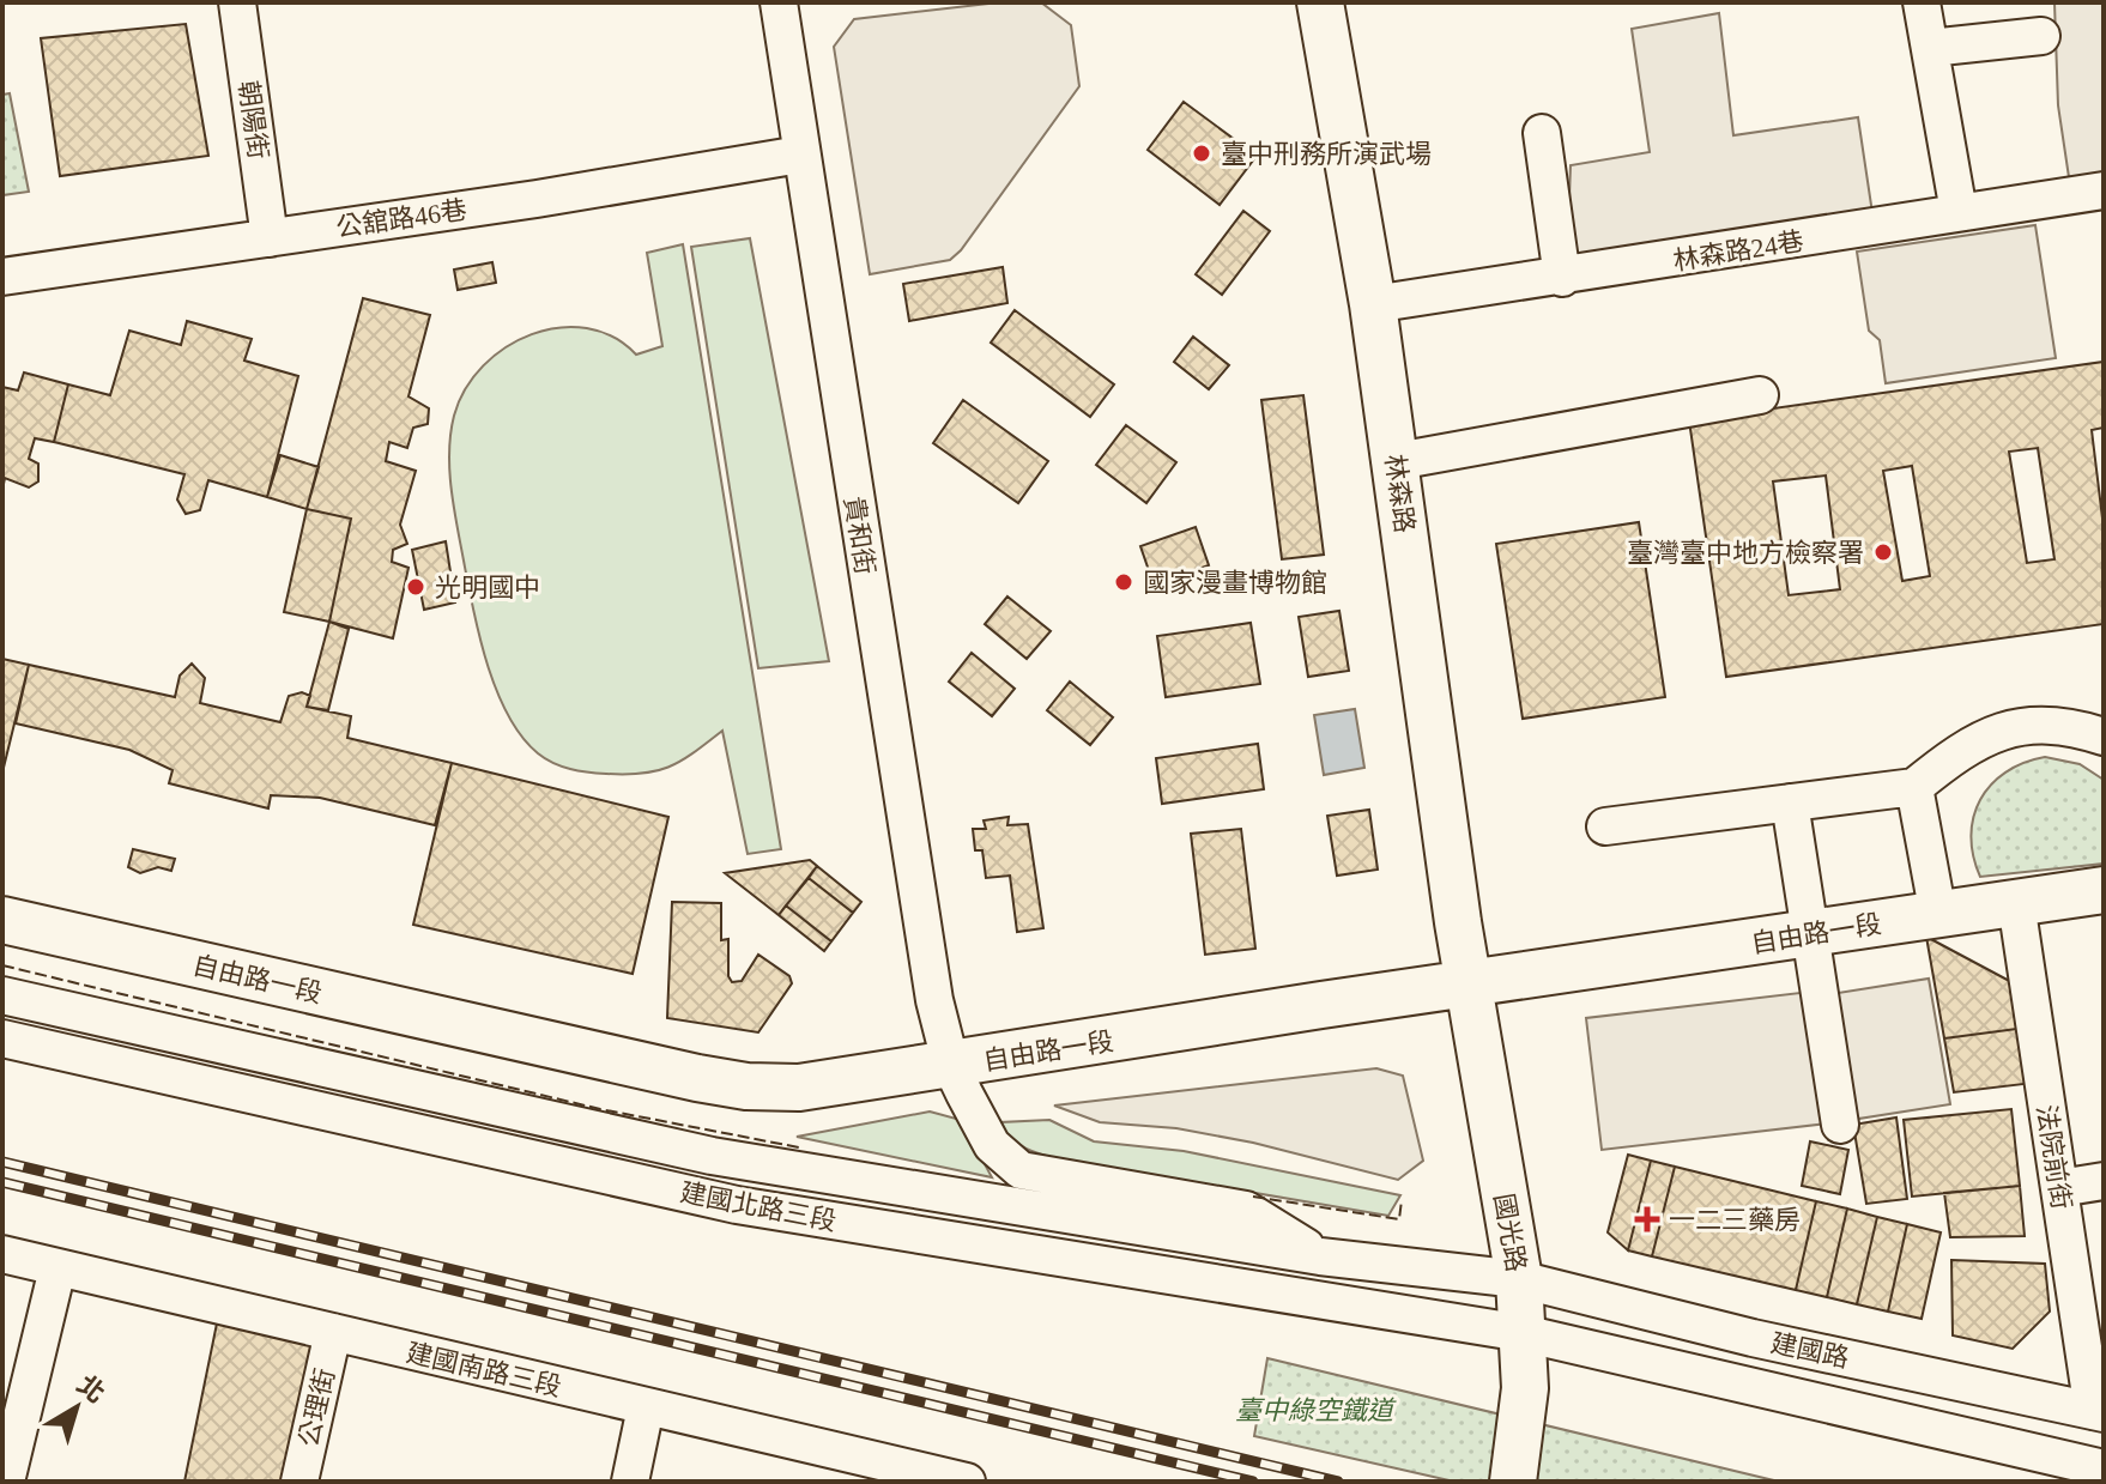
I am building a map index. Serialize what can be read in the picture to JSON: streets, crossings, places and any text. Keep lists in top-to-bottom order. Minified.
{"streets":{"main road":["林森路","自由路一段","國光路"],"street":["朝陽街","公舘路46巷","林森路24巷","貴和街","法院前街","建國北路三段","建國路","建國南路三段","公理街"]},"crossings":[["朝陽街","公舘路46巷"],["公舘路46巷","貴和街"],["林森路24巷","林森路"],["林森路","自由路一段"],["林森路","國光路"],["貴和街","自由路一段"],["貴和街","建國北路三段"],["自由路一段","法院前街"],["自由路一段","國光路"],["法院前街","建國路"],["建國北路三段","國光路"],["建國北路三段","建國路"],["國光路","建國路"],["建國南路三段","公理街"]],"parks":["臺中綠空鐵道"],"places":{"other":["臺中刑務所演武場","臺灣臺中地方檢察署","國家漫畫博物館","光明國中"],"health":["一二三藥房"]},"north":"top right"}
